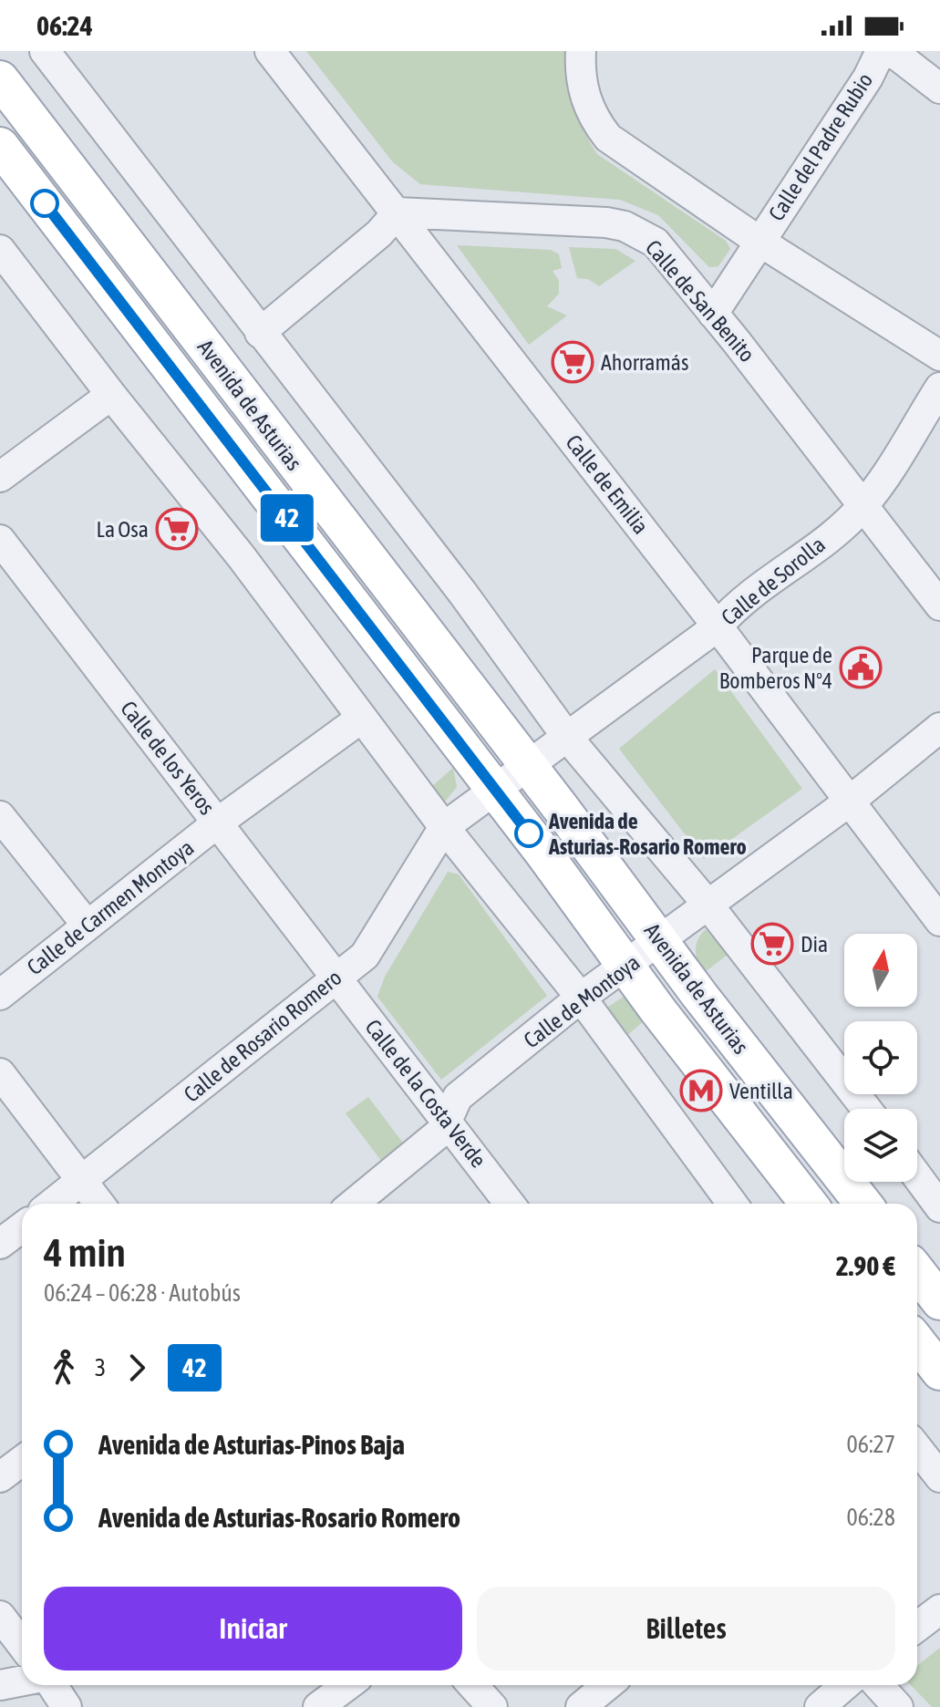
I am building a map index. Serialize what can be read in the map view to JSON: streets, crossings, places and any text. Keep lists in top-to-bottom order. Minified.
{"streets":{"main road":["Avenida de Asturias"],"street":["Calle del Padre Rubio","Calle de San Benito","Calle de Emilia","Calle de Sorolla","Calle de los Yeros","Calle de Carmen Montoya","Calle de Montoya","Calle de Rosario Romero","Calle de la Costa Verde"]},"crossings":[["Calle del Padre Rubio","Calle de San Benito"],["Calle de San Benito","Calle de Emilia"],["Calle de San Benito","Calle de Sorolla"],["Avenida de Asturias","Calle de Montoya"],["Calle de Emilia","Calle de Sorolla"],["Calle de Emilia","Calle de Montoya"],["Calle de los Yeros","Calle de Carmen Montoya"],["Calle de los Yeros","Calle de Rosario Romero"],["Calle de los Yeros","Calle de la Costa Verde"],["Calle de Montoya","Calle de la Costa Verde"],["Calle de Rosario Romero","Calle de la Costa Verde"]],"places":{"supermarket":["Ahorramás","La Osa","Dia"],"public building":["Parque de Bomberos Nº4"],"other":["Avenida de Asturias-Rosario Romero"],"metro station":["Ventilla"]},"lines":["bus line 42"],"north":"top","page":{"status":"06:24","on_map":"42","heading":["4 min","06:24 – 06:28 · Autobús","2.90 €"],"legs":["3","42"],"list":[{"name":"Avenida de Asturias-Pinos Baja","value":"06:27"},{"name":"Avenida de Asturias-Rosario Romero","value":"06:28"}],"buttons":["Iniciar","Billetes"]}}
